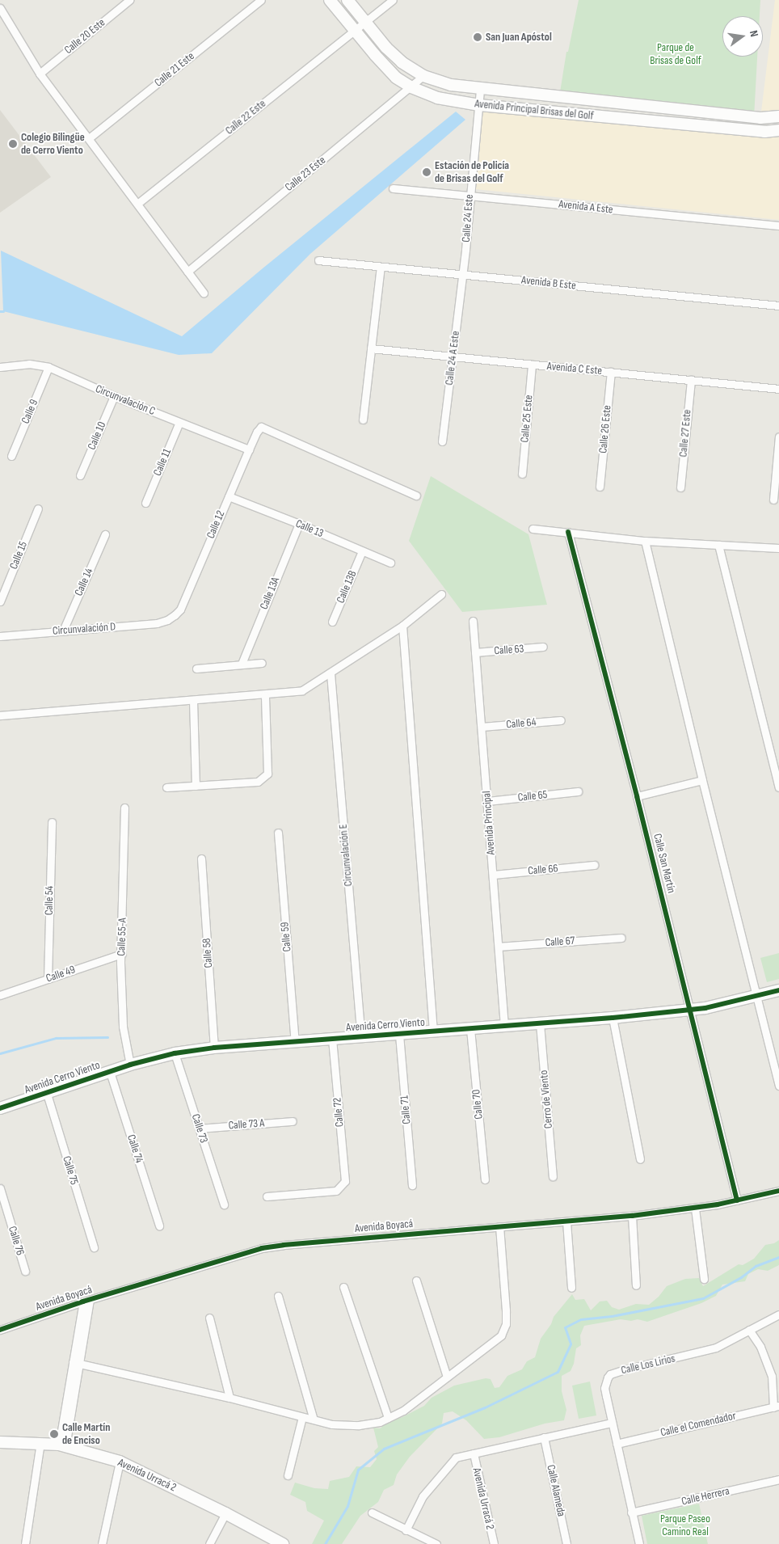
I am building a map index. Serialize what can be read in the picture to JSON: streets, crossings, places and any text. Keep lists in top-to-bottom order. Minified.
{"streets":{"street":["Calle 20 Este","Calle 21 Este","Avenida Principal Brisas del Golf","Calle 22 Este","Calle 23 Este","Avenida A Este","Calle 24 Este","Avenida B Este","Calle 24 A Este","Avenida C Este","Circunvalación C","Calle 9","Calle 25 Este","Calle 26 Este","Calle 27 Este","Calle 10","Calle 11","Calle 12","Calle 13","Calle 15","Calle 14","Calle 13B","Calle 13A","Circunvalación D","Calle 63","Calle 64","Calle 65","Avenida Principal","Circunvalación E","Calle San Martín","Calle 66","Calle 54","Calle 55-A","Calle 59","Calle 67","Calle 58","Calle 49","Avenida Cerro Viento","Cerro de Viento","Calle 70","Calle 71","Calle 72","Calle 73 A","Calle 73","Calle 74","Calle 75","Avenida Boyacá","Calle 76","Calle Los Lirios","Calle el Comendador","Avenida Urracá 2","Calle Alameda","Calle Herrera"]},"crossings":[["Avenida Principal Brisas del Golf","Calle 22 Este"],["Avenida Principal Brisas del Golf","Calle 23 Este"],["Avenida Principal Brisas del Golf","Calle 24 Este"],["Avenida A Este","Calle 24 Este"],["Calle 24 Este","Avenida B Este"],["Calle 24 Este","Calle 24 A Este"],["Avenida B Este","Calle 24 A Este"],["Calle 24 A Este","Avenida C Este"],["Avenida C Este","Calle 25 Este"],["Avenida C Este","Calle 26 Este"],["Avenida C Este","Calle 27 Este"],["Circunvalación C","Calle 9"],["Circunvalación C","Calle 10"],["Circunvalación C","Calle 11"],["Circunvalación C","Calle 12"],["Calle 12","Calle 13"],["Calle 12","Circunvalación D"],["Calle 13","Calle 13B"],["Calle 13","Calle 13A"],["Calle 14","Circunvalación D"],["Calle 63","Avenida Principal"],["Calle 64","Avenida Principal"],["Calle 65","Avenida Principal"],["Avenida Principal","Calle 66"],["Avenida Principal","Calle 67"],["Avenida Principal","Avenida Cerro Viento"],["Circunvalación E","Avenida Cerro Viento"],["Calle San Martín","Avenida Cerro Viento"],["Calle San Martín","Avenida Boyacá"],["Calle 54","Calle 49"],["Calle 55-A","Calle 49"],["Calle 55-A","Avenida Cerro Viento"],["Calle 59","Avenida Cerro Viento"],["Calle 58","Avenida Cerro Viento"],["Avenida Cerro Viento","Cerro de Viento"],["Avenida Cerro Viento","Calle 70"],["Avenida Cerro Viento","Calle 71"],["Avenida Cerro Viento","Calle 72"],["Avenida Cerro Viento","Calle 73"],["Avenida Cerro Viento","Calle 74"],["Avenida Cerro Viento","Calle 75"],["Calle 73 A","Calle 73"],["Calle Los Lirios","Calle el Comendador"],["Calle Los Lirios","Calle Herrera"]],"parks":["Parque de Brisas de Golf","Parque Paseo Camino Real"],"places":["San Juan Apóstol","Colegio Bilingüe de Cerro Viento","Estación de Policía de Brisas del Golf","Calle Martín de Enciso"],"north":"right"}
